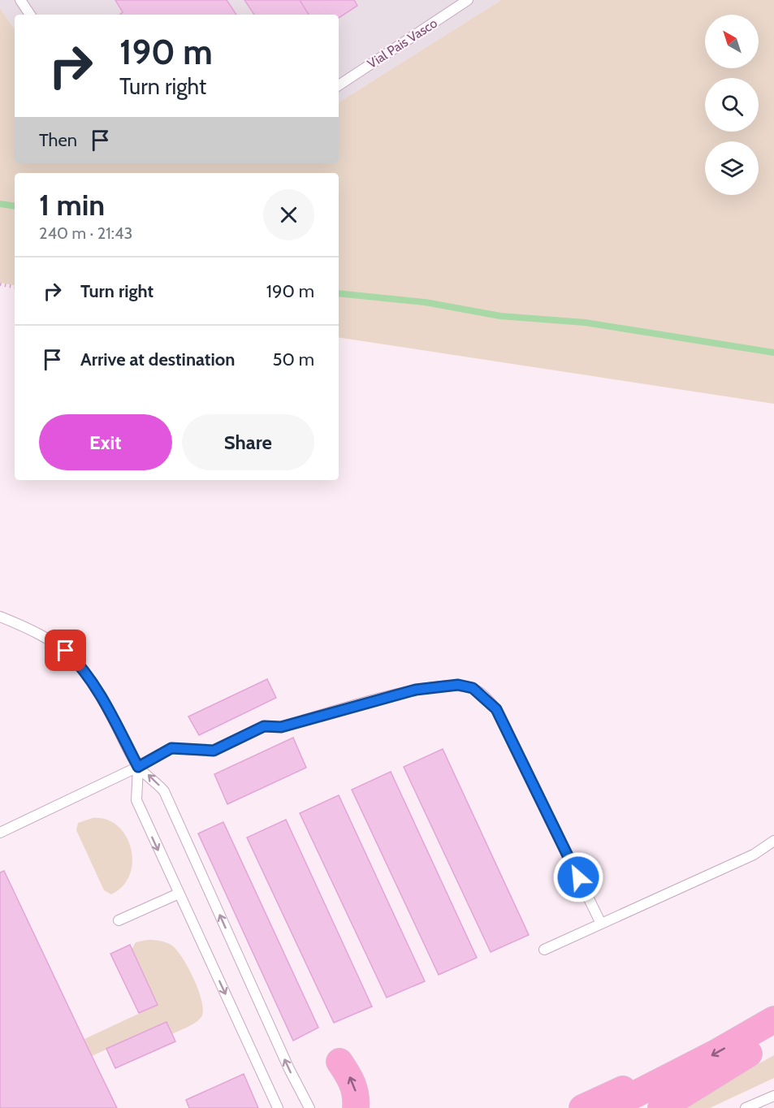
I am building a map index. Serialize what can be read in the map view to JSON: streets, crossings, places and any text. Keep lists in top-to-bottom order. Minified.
{"streets":{"lane":["Vial Pais Vasco"]},"north":"top left","page":{"turn":["190 m","Turn right"],"then":"Then","heading":["1 min","240 m · 21:43"],"list":[{"name":"Turn right","value":"190 m"},{"name":"Arrive at destination","value":"50 m"}],"buttons":["Exit","Share"]}}
